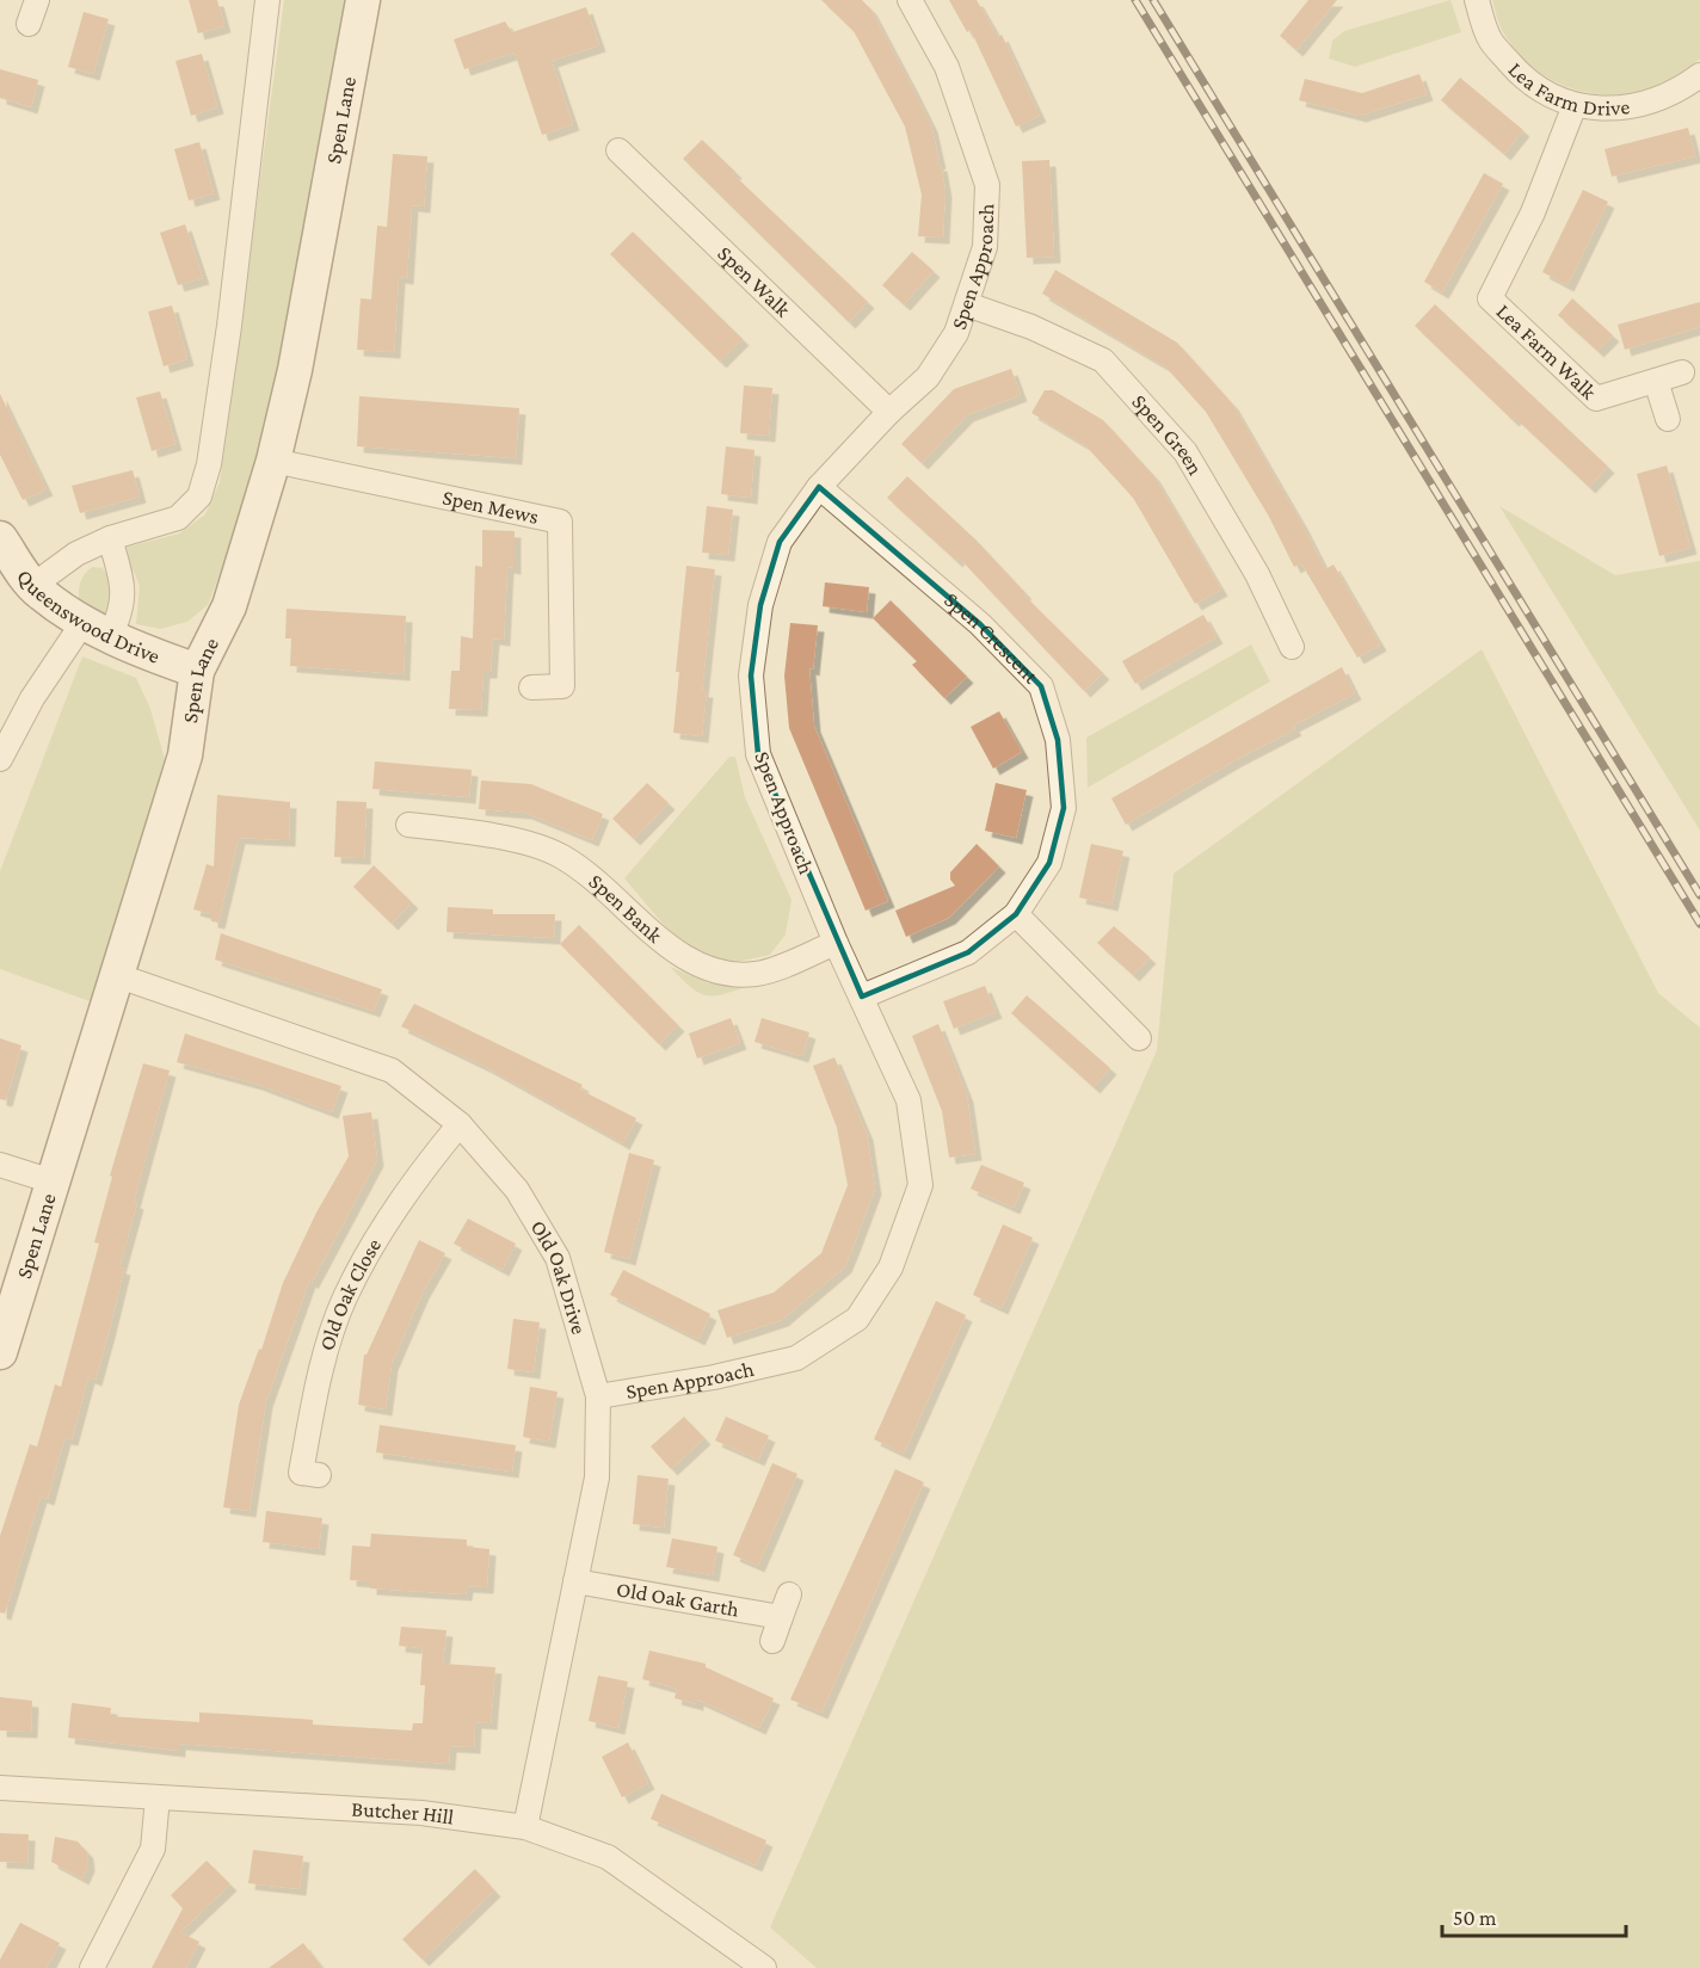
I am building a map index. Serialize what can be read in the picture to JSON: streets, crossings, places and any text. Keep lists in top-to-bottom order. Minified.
{"streets":{"street":["Lea Farm Drive","Spen Lane","Spen Approach","Spen Walk","Lea Farm Walk","Spen Green","Spen Mews","Queenswood Drive","Spen Crescent","Spen Bank","Old Oak Drive","Old Oak Close","Old Oak Garth","Butcher Hill"]},"crossings":[["Lea Farm Drive","Lea Farm Walk"],["Spen Lane","Spen Mews"],["Spen Lane","Queenswood Drive"],["Spen Lane","Old Oak Drive"],["Spen Approach","Spen Walk"],["Spen Approach","Spen Green"],["Spen Approach","Spen Crescent"],["Spen Approach","Spen Bank"],["Spen Approach","Old Oak Drive"],["Old Oak Drive","Old Oak Close"],["Old Oak Drive","Old Oak Garth"],["Old Oak Drive","Butcher Hill"]],"scale_bar":"50 m"}
